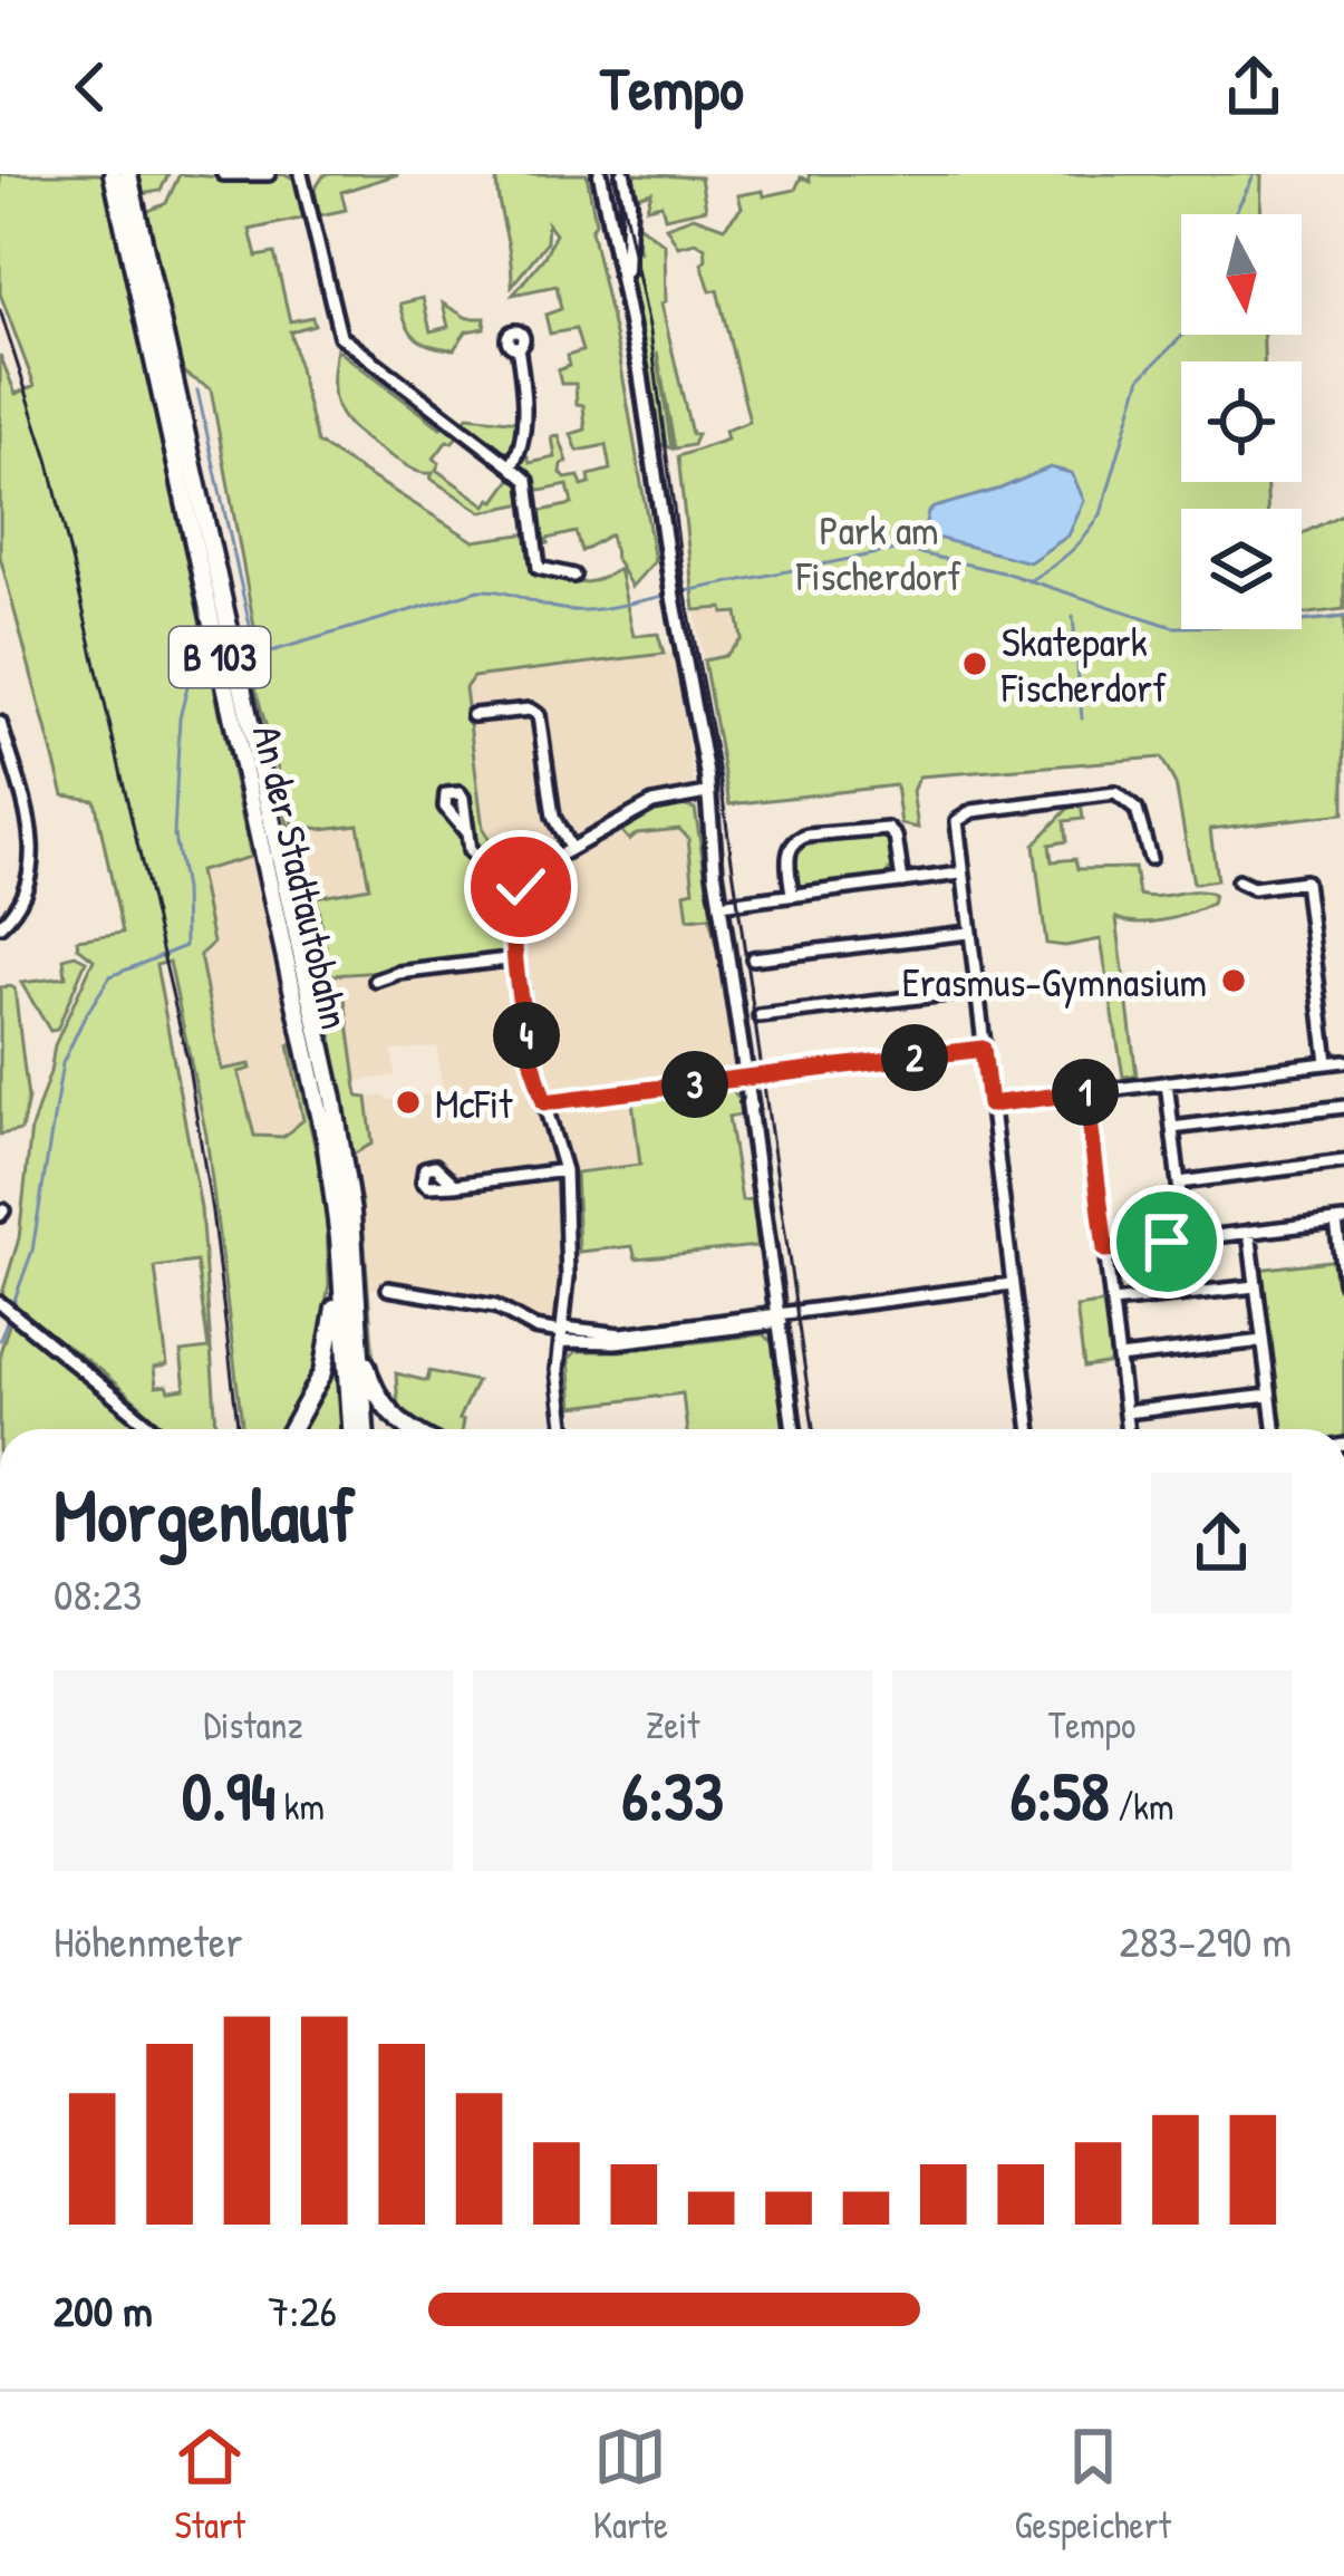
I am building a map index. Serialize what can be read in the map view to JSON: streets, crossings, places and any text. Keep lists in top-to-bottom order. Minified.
{"streets":{"highway":["B 103","An der Stadtautobahn"]},"parks":["Park am Fischerdorf"],"places":["Skatepark Fischerdorf","Erasmus-Gymnasium","McFit"],"north":"bottom","page":{"header":"Tempo","pins":["4","2","3","1"],"heading":["Morgenlauf","08:23"],"stats":[["Distanz","0.94 km"],["Zeit","6:33"],["Tempo","6:58 /km"]],"chart":["Höhenmeter","283–290 m"],"list":[{"name":"200 m","note":"7:26"}],"tabs":["Start","Karte","Gespeichert"]}}
